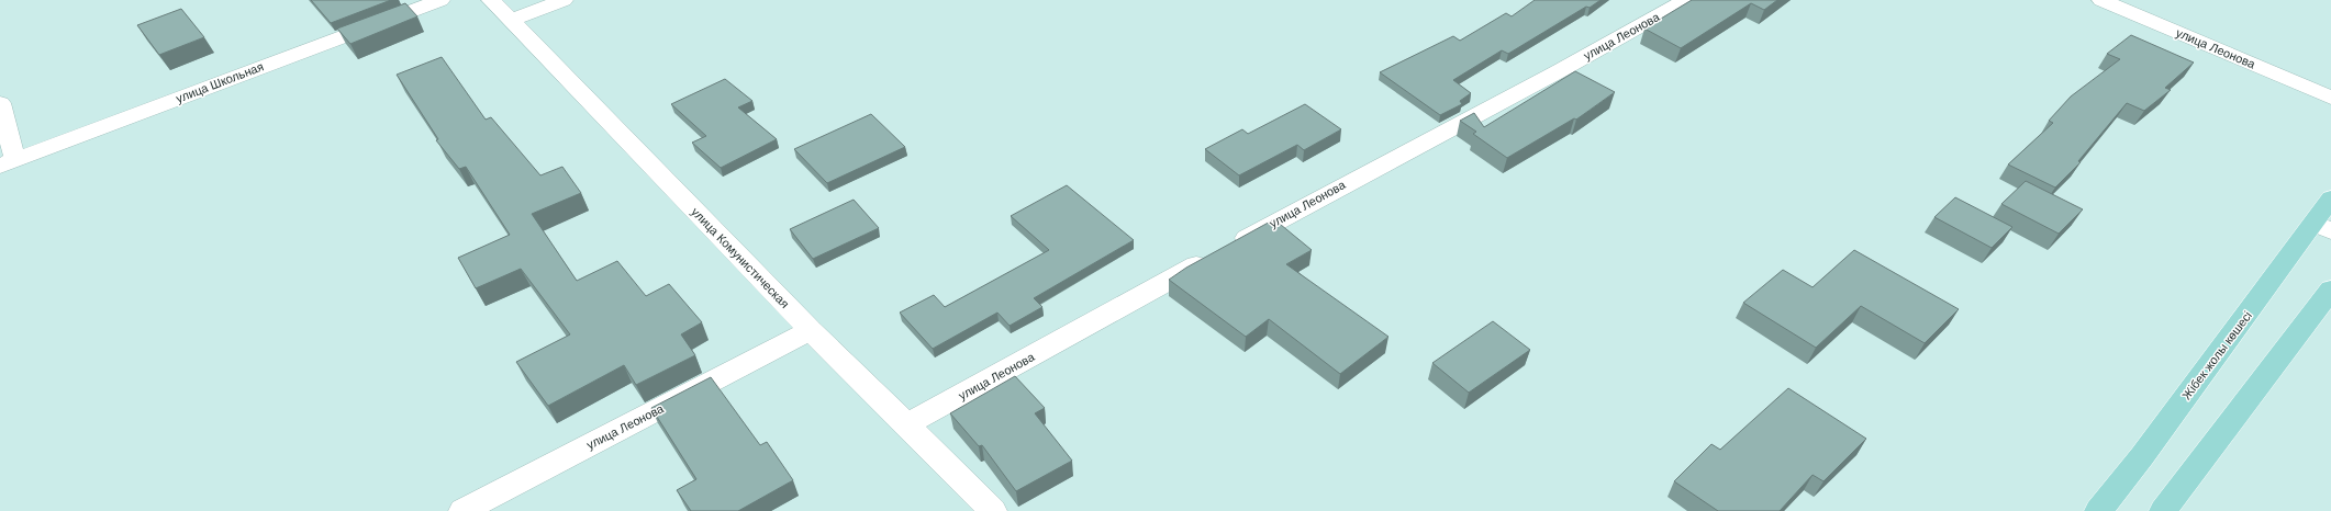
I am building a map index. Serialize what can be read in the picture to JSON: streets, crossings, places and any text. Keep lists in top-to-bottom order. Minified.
{"streets":{"main road":["Жібек жолы көшесі"],"street":["улица Леонова","улица Школьная","улица Комунистическая"]},"crossings":[["улица Леонова","улица Комунистическая"]]}
